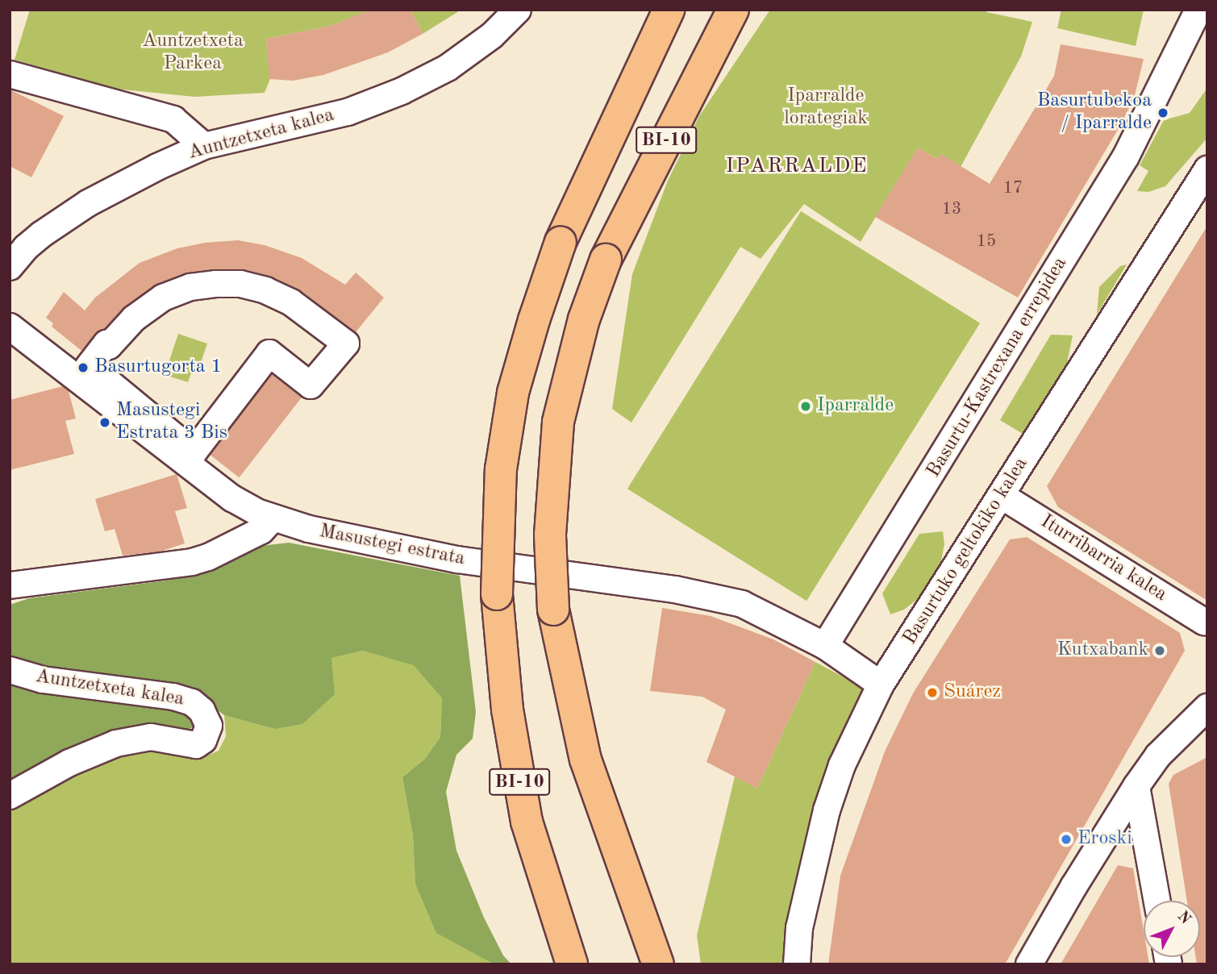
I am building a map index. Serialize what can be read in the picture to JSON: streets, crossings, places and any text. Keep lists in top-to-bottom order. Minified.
{"streets":{"highway":["BI-10"],"street":["Auntzetxeta kalea","Basurtu-Kastrexana errepidea","Masustegi estrata","Basurtuko geltokiko kalea","Iturribarria kalea"]},"crossings":[["Basurtu-Kastrexana errepidea","Masustegi estrata"],["Masustegi estrata","Basurtuko geltokiko kalea"],["Basurtuko geltokiko kalea","Iturribarria kalea"]],"districts":["IPARRALDE"],"parks":["Auntzetxeta Parkea","Iparralde lorategiak"],"places":["Basurtubekoa / Iparralde","Basurtugorta 1","Iparralde","Masustegi Estrata 3 Bis","Kutxabank","Suárez","Eroski"],"house_numbers":["17","13","15"],"north":"top right"}
